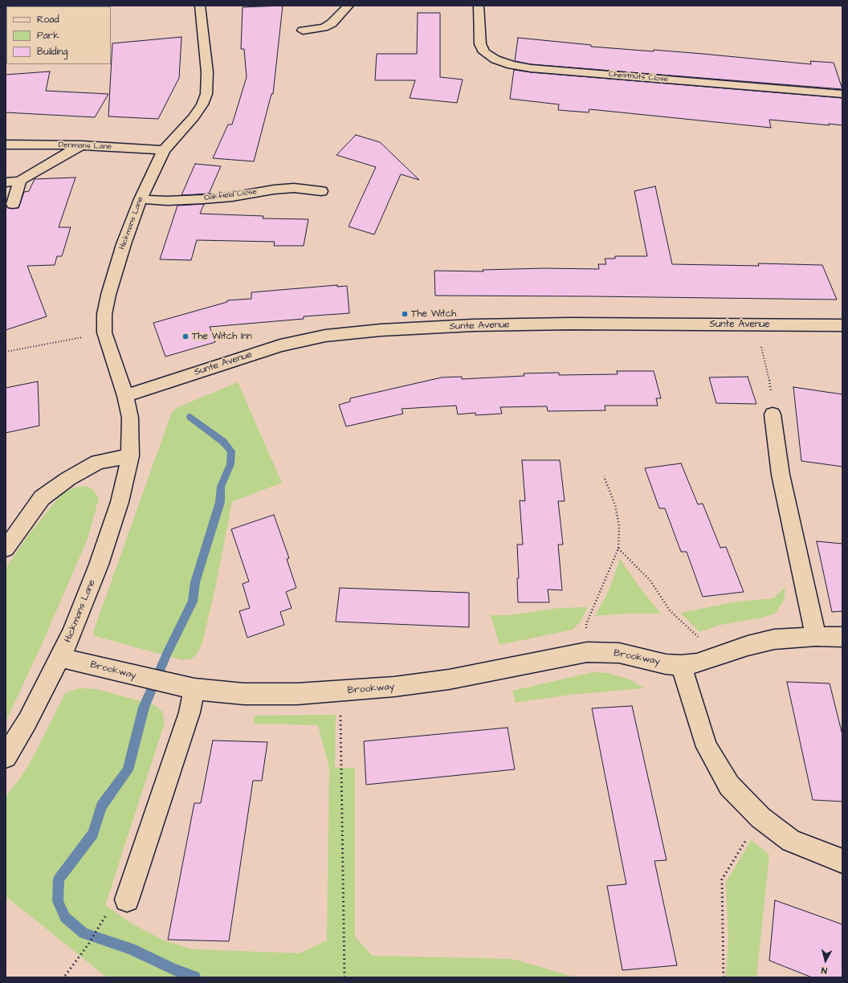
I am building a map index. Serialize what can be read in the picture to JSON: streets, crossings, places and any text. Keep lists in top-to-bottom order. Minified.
{"streets":{"street":["Chestnuts Close","Denmans Lane","Oakfield Close","Hickmans Lane","Sunte Avenue","Brookway"]},"crossings":[["Denmans Lane","Hickmans Lane"],["Oakfield Close","Hickmans Lane"],["Hickmans Lane","Sunte Avenue"],["Hickmans Lane","Brookway"]],"places":["The Witch","The Witch Inn"],"legend":["Road","Park","Building"],"north":"bottom"}
